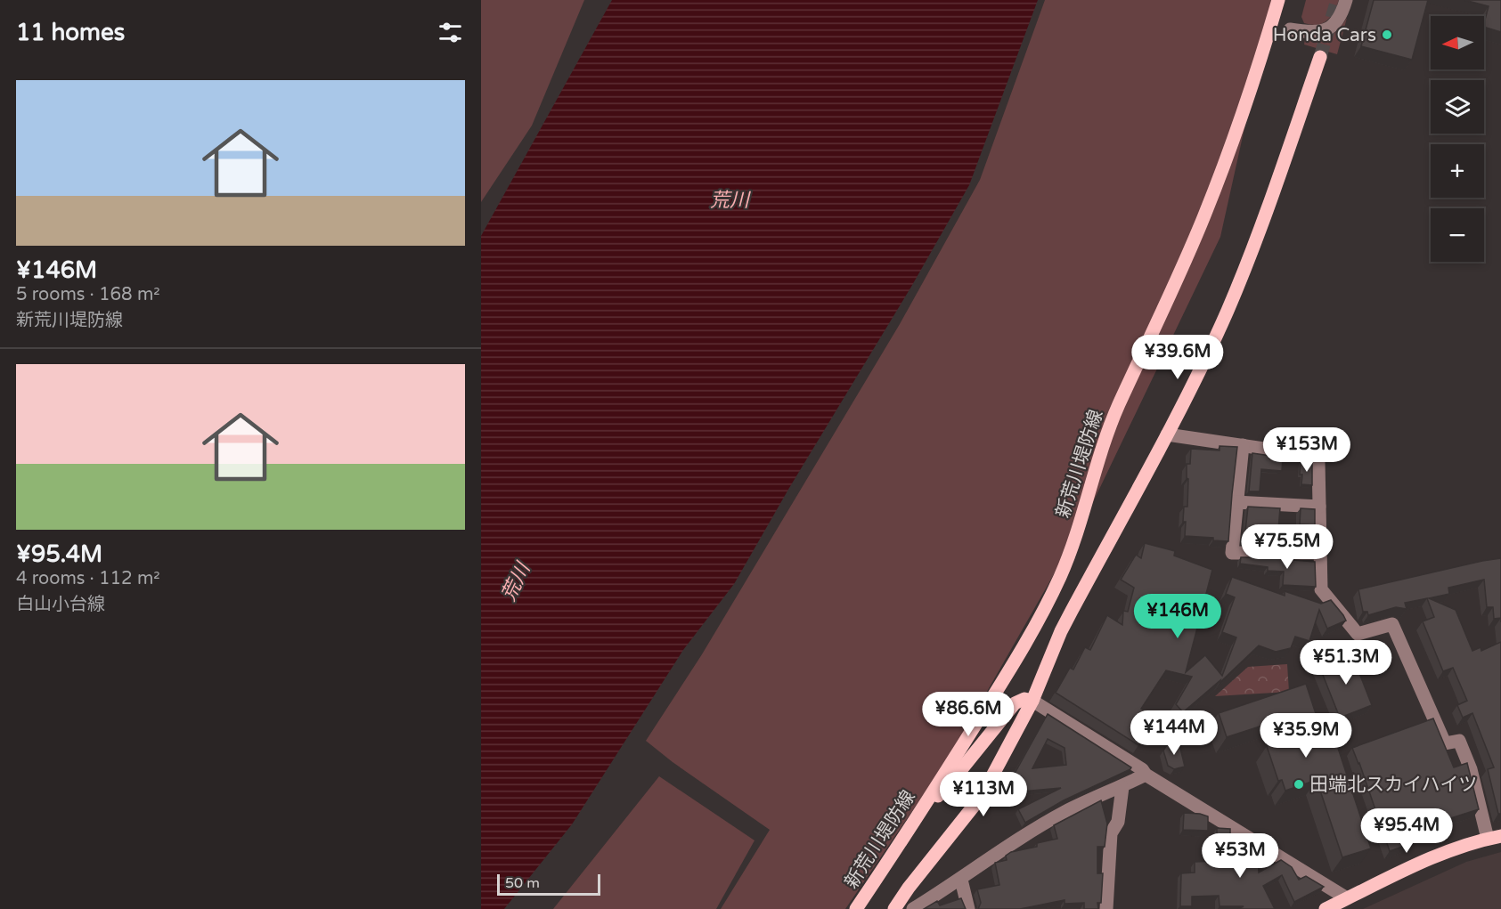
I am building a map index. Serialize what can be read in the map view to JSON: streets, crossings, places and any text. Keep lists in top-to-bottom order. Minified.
{"streets":{"main road":["新荒川堤防線"]},"water":["荒川"],"places":["Honda Cars","田端北スカイハイツ"],"scale_bar":"50 m","north":"left","page":{"heading":"11 homes","map_buttons":["+","−"],"list":[{"name":"¥146M","note":"5 rooms · 168 m² · 新荒川堤防線"},{"name":"¥95.4M","note":"4 rooms · 112 m² · 白山小台線"}],"price":["¥39.6M","¥153M","¥75.5M","¥146M","¥51.3M","¥86.6M","¥144M","¥35.9M","¥113M","¥95.4M","¥53M"],"scale":"50 m"}}
